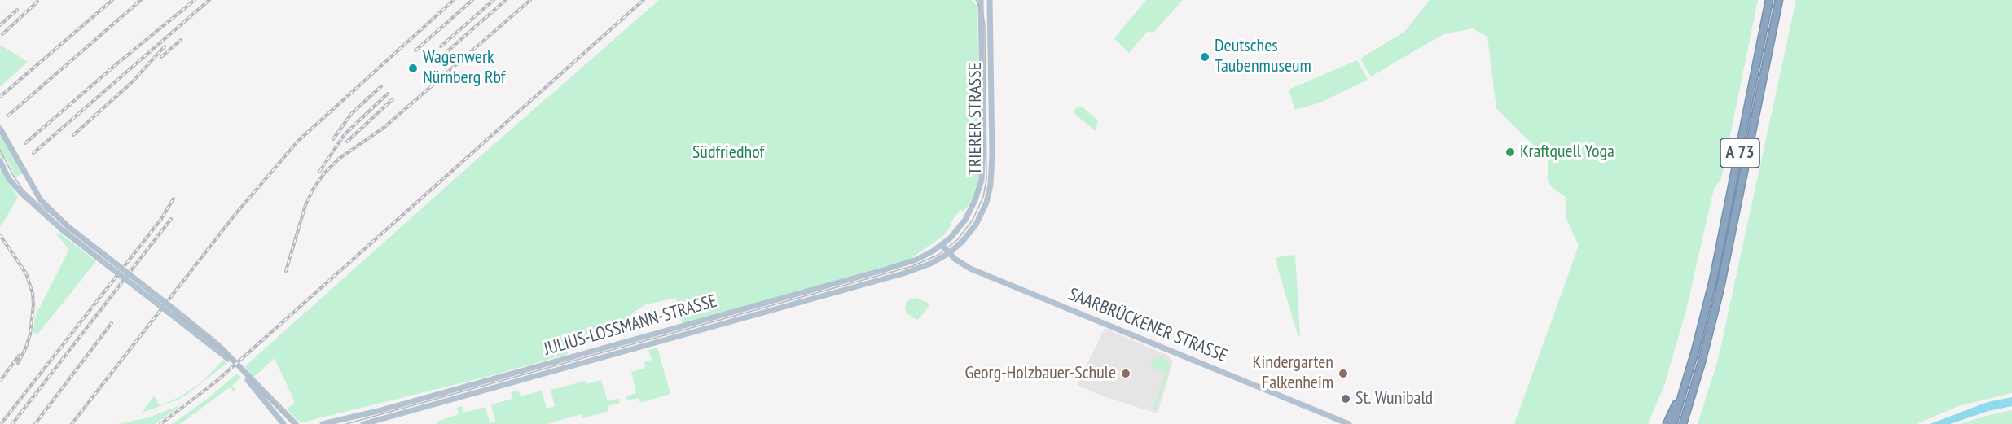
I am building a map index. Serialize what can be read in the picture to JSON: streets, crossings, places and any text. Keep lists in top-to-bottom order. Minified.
{"streets":{"highway":["A 73"],"main road":["TRIERER STRASSE","JULIUS-LOSSMANN-STRASSE","SAARBRÜCKENER STRASSE"]},"crossings":[["TRIERER STRASSE","JULIUS-LOSSMANN-STRASSE"],["TRIERER STRASSE","SAARBRÜCKENER STRASSE"],["JULIUS-LOSSMANN-STRASSE","SAARBRÜCKENER STRASSE"]],"parks":["Südfriedhof"],"places":["Deutsches Taubenmuseum","Wagenwerk Nürnberg Rbf","Kraftquell Yoga","Georg-Holzbauer-Schule","Kindergarten Falkenheim","St. Wunibald"]}
